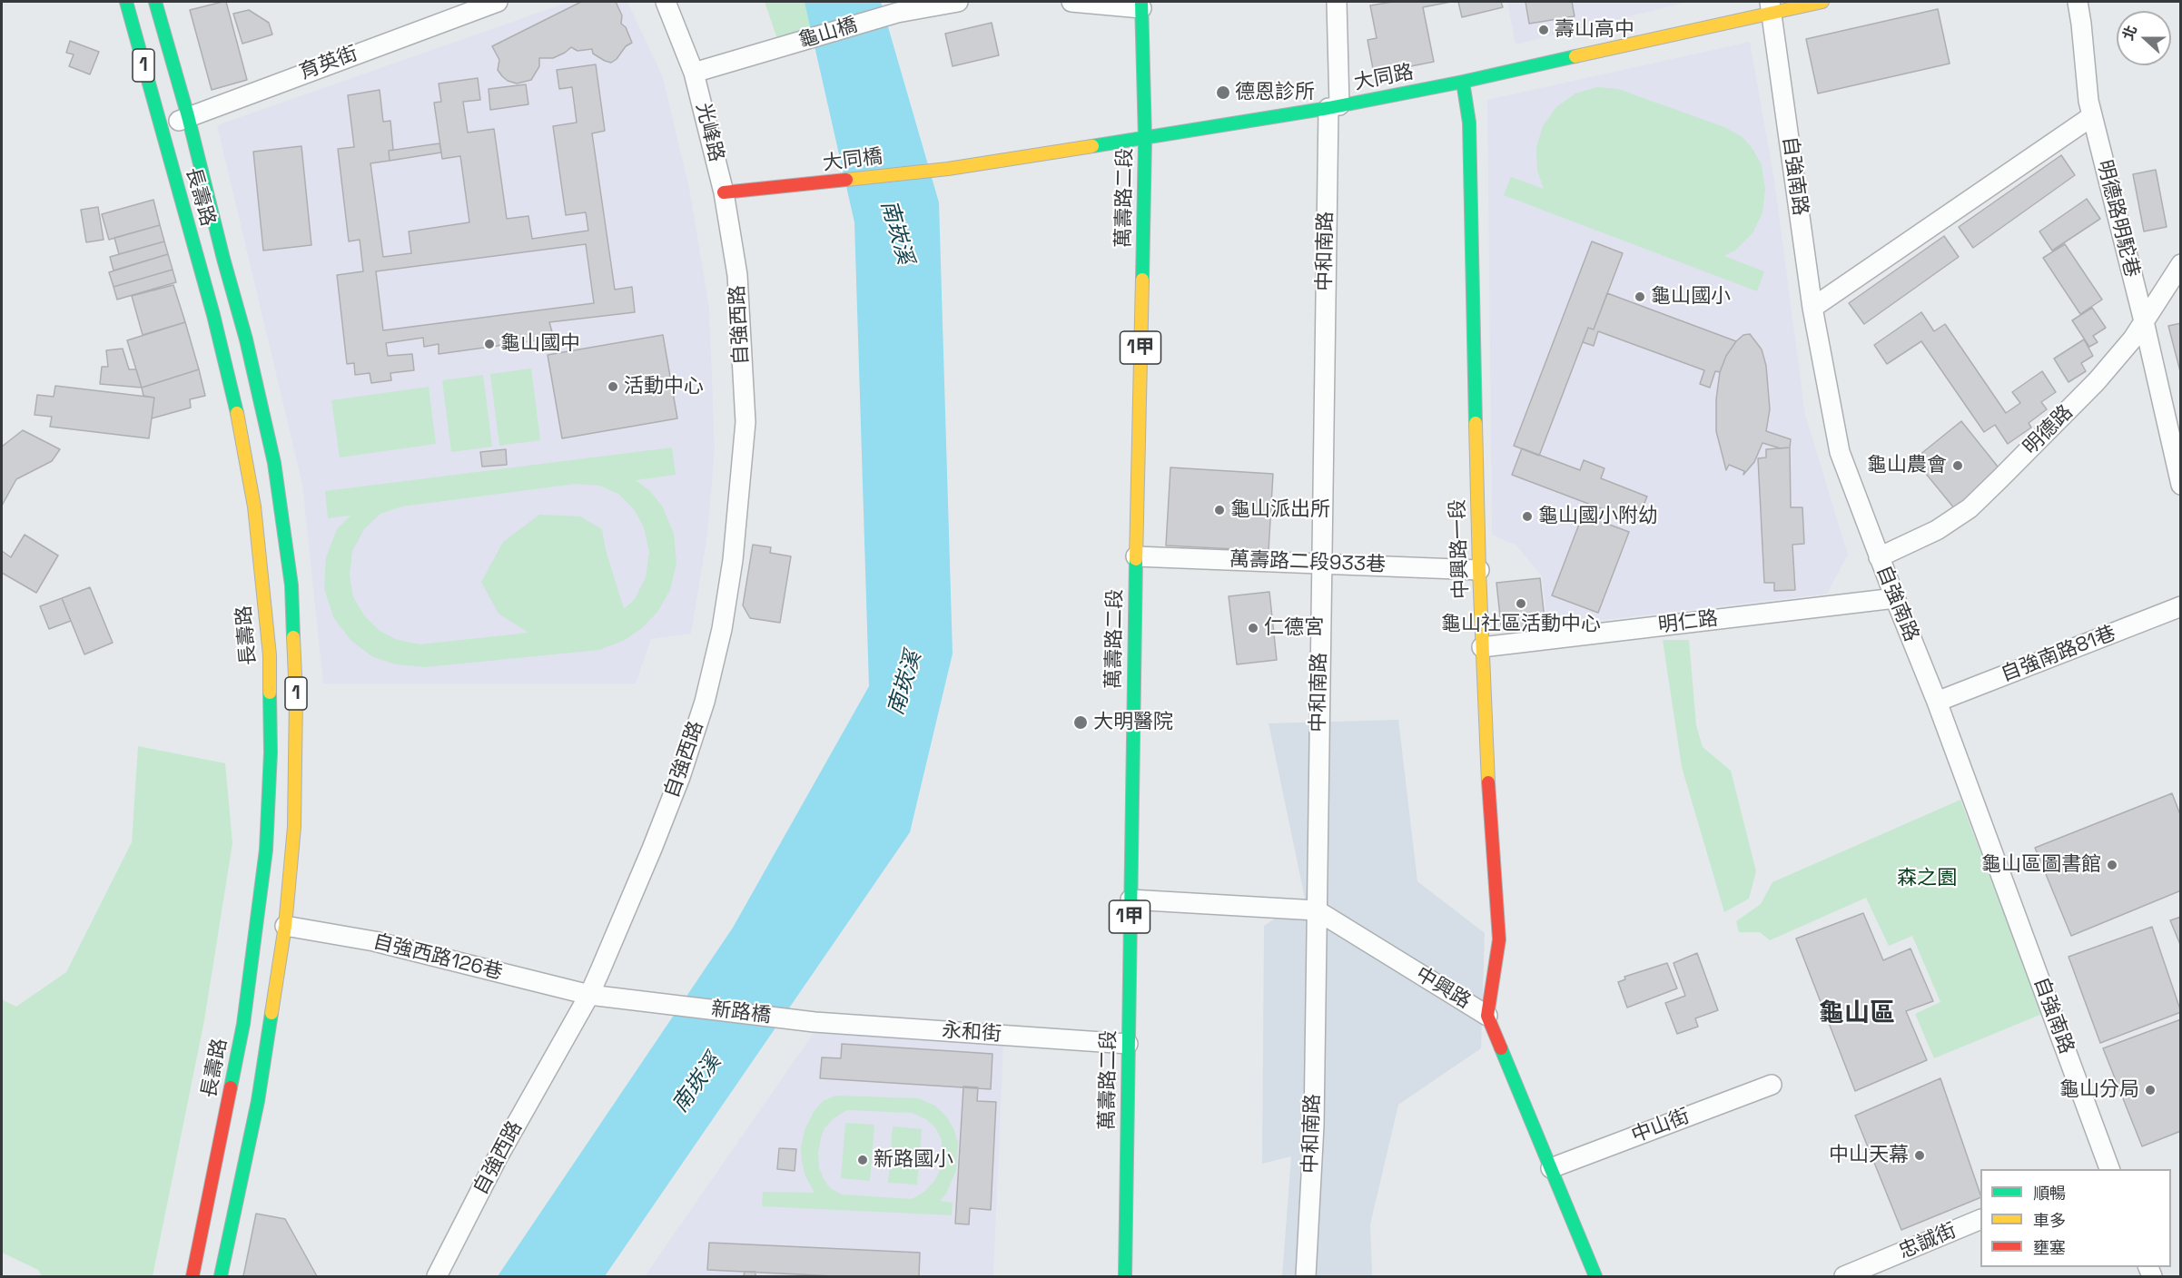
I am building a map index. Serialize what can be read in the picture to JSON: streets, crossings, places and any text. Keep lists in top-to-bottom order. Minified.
{"streets":{"main road":["1","大同路","大同橋","長壽路","萬壽路二段","1甲","中興路一段","中興路"],"street":["龜山橋","育英街","光峰路","自強南路","明德路明駝巷","中和南路","自強西路","明德路","萬壽路二段933巷","明仁路","自強南路81巷","自強西路126巷","新路橋","永和街","中山街","忠誠街"]},"crossings":[["龜山橋","光峰路"],["育英街","長壽路"],["大同路","大同橋"],["大同路","自強南路"],["大同路","萬壽路二段"],["大同路","中和南路"],["大同路","中興路一段"],["光峰路","大同橋"],["光峰路","自強西路"],["大同橋","自強西路"],["自強南路","明德路"],["自強南路","明仁路"],["自強南路","自強南路81巷"],["長壽路","自強西路126巷"],["萬壽路二段","萬壽路二段933巷"],["萬壽路二段","中興路"],["萬壽路二段","永和街"],["明德路明駝巷","明德路"],["中和南路","萬壽路二段933巷"],["中和南路","中興路"],["自強西路","自強西路126巷"],["自強西路","新路橋"],["中興路一段","萬壽路二段933巷"],["中興路一段","明仁路"],["中興路一段","中興路"],["自強西路126巷","新路橋"],["中興路","中山街"],["新路橋","永和街"]],"districts":["龜山區"],"water":["南崁溪"],"parks":["森之園"],"places":["壽山高中","德恩診所","龜山國小","龜山國中","活動中心","龜山農會","龜山派出所","龜山國小附幼","龜山社區活動中心","仁德宮","大明醫院","龜山區圖書館","龜山分局","中山天幕","新路國小"],"legend":["順暢","車多","壅塞"],"north":"left"}
